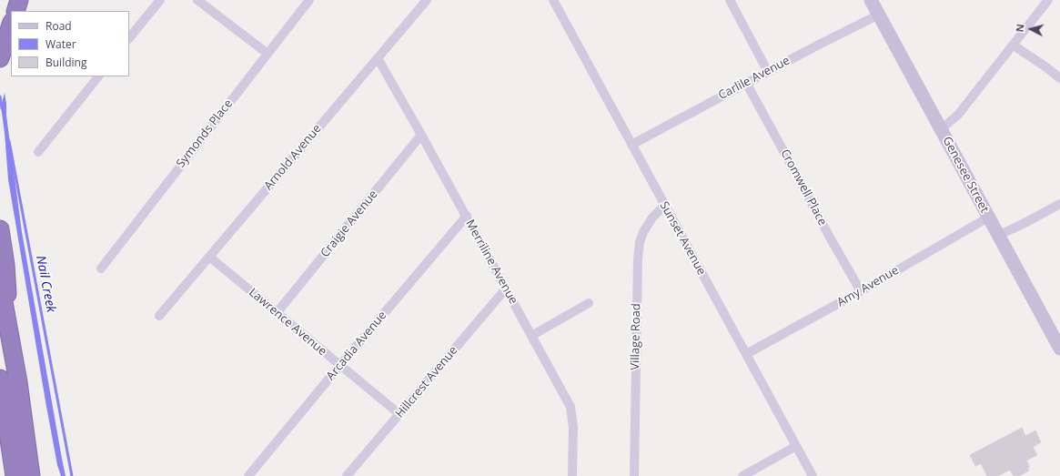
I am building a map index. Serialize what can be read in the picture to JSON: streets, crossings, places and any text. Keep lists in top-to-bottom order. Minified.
{"streets":{"main road":["Genesee Street"],"street":["Carlile Avenue","Symonds Place","Arnold Avenue","Cromwell Place","Craigie Avenue","Sunset Avenue","Merriline Avenue","Amy Avenue","Lawrence Avenue","Village Road","Arcadia Avenue","Hillcrest Avenue"]},"crossings":[["Carlile Avenue","Genesee Street"],["Carlile Avenue","Cromwell Place"],["Carlile Avenue","Sunset Avenue"],["Arnold Avenue","Merriline Avenue"],["Arnold Avenue","Lawrence Avenue"],["Genesee Street","Amy Avenue"],["Cromwell Place","Amy Avenue"],["Craigie Avenue","Merriline Avenue"],["Craigie Avenue","Lawrence Avenue"],["Sunset Avenue","Amy Avenue"],["Sunset Avenue","Village Road"],["Merriline Avenue","Arcadia Avenue"],["Merriline Avenue","Hillcrest Avenue"],["Lawrence Avenue","Arcadia Avenue"],["Lawrence Avenue","Hillcrest Avenue"]],"water":["Nail Creek"],"legend":["Road","Water","Building"],"north":"left"}
